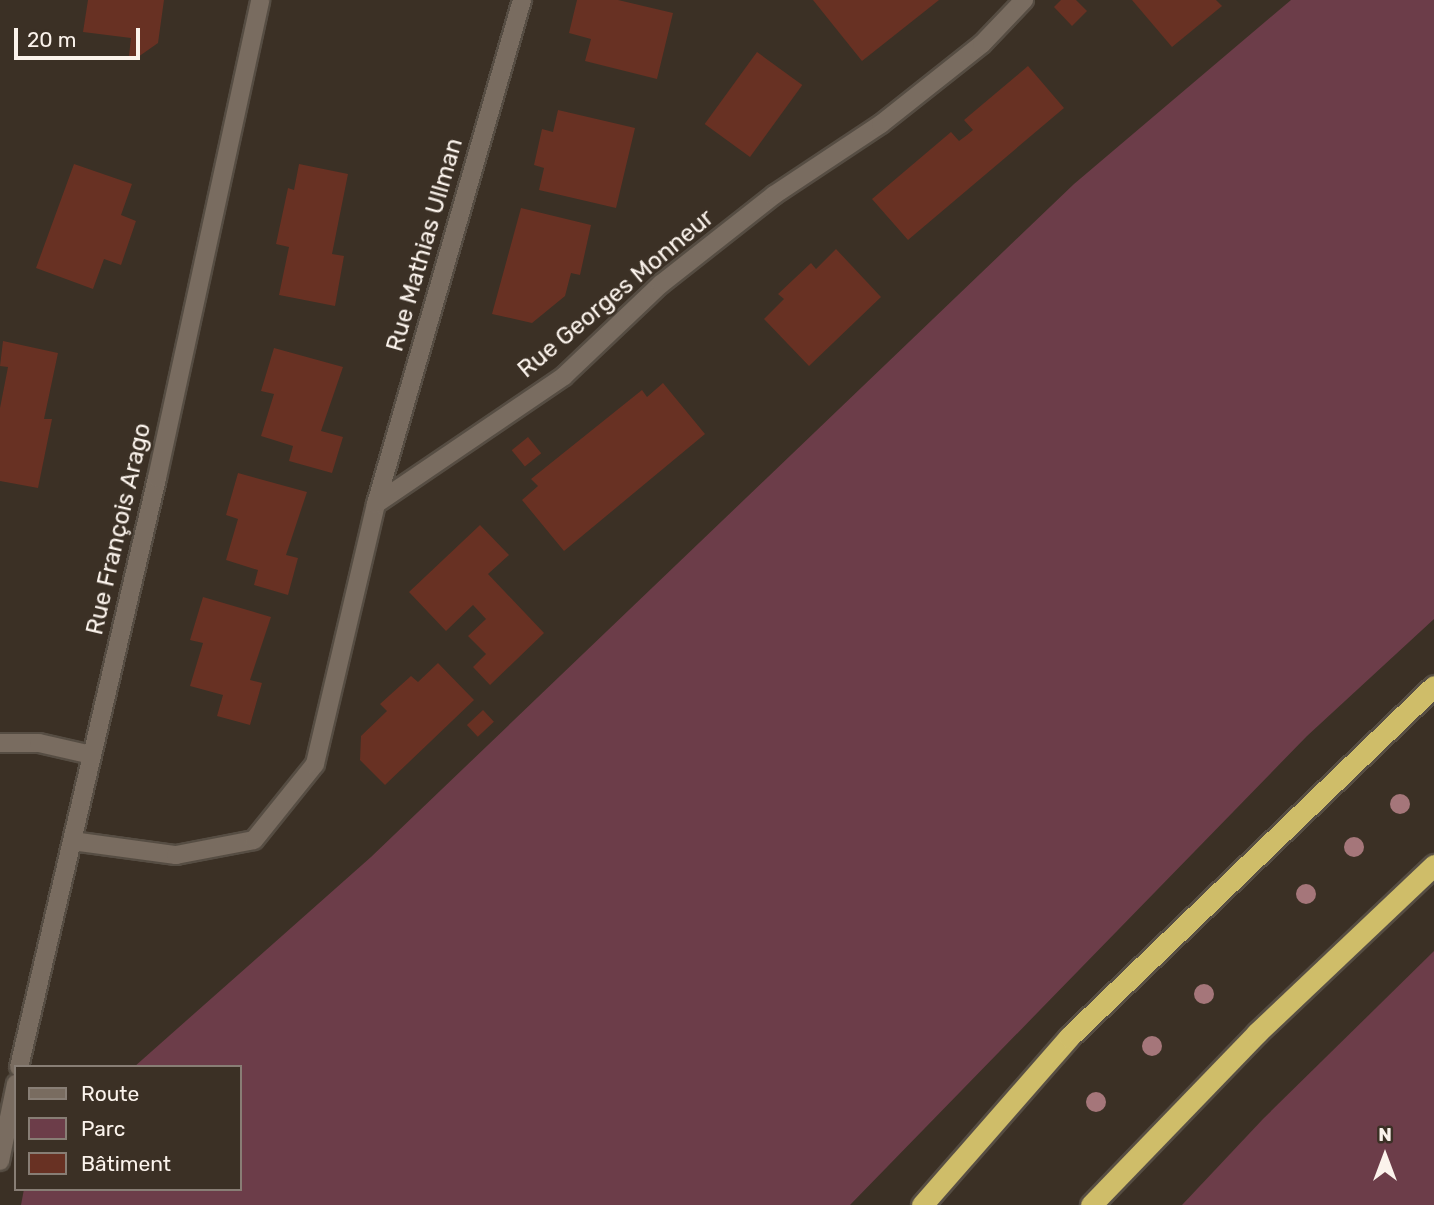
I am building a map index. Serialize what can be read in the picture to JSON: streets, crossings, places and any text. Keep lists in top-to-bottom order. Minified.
{"streets":{"street":["Rue Mathias Ullman","Rue Georges Monneur","Rue François Arago"]},"crossings":[["Rue Mathias Ullman","Rue Georges Monneur"]],"legend":["Route","Parc","Bâtiment"],"scale_bar":"20 m","north":"top"}
